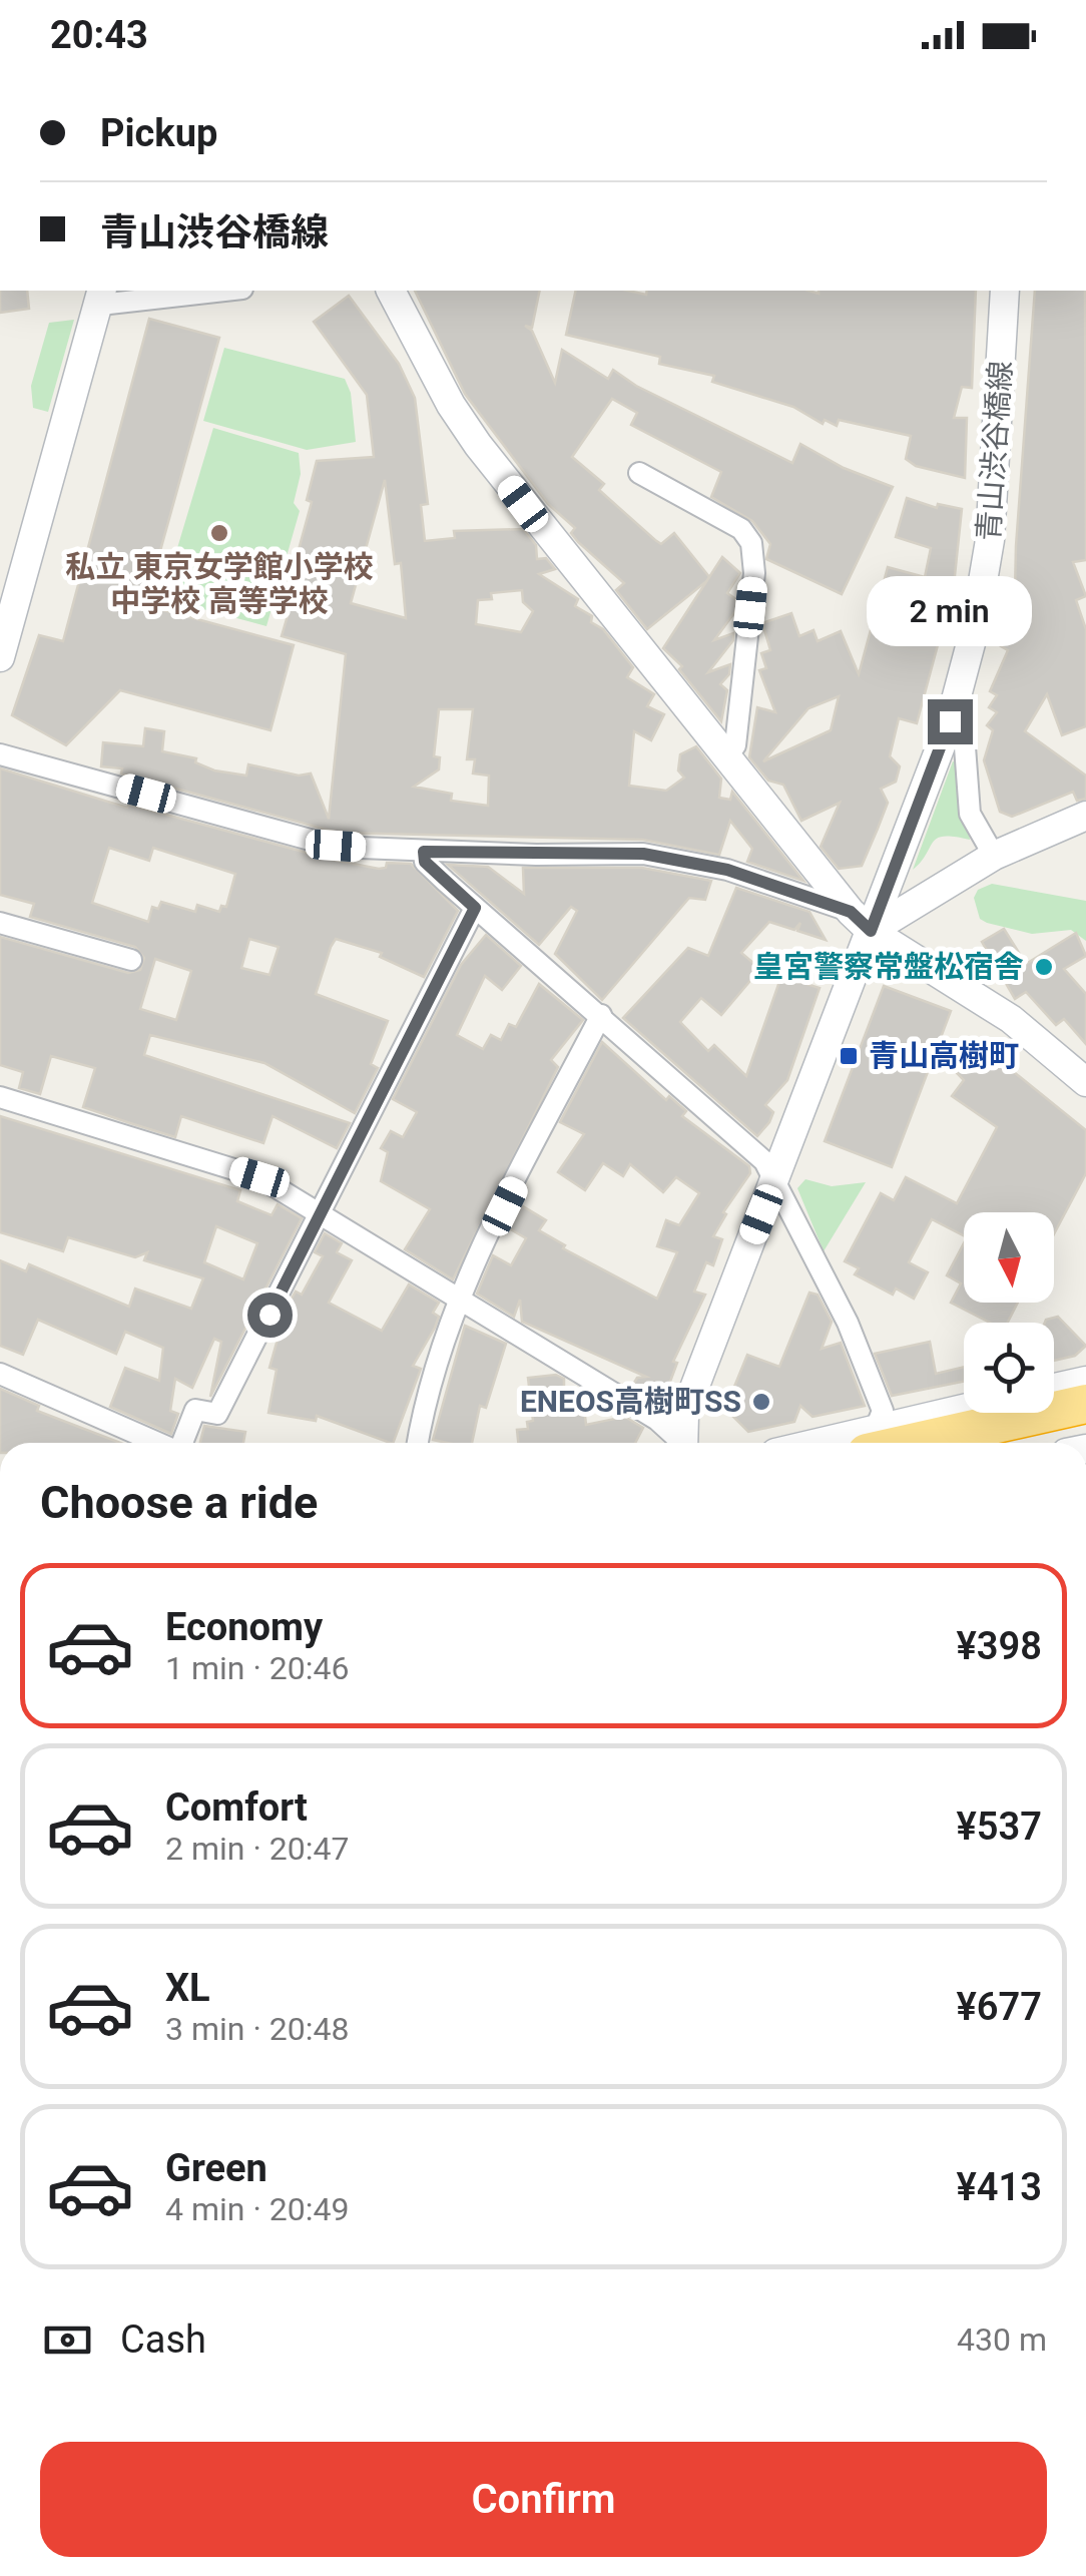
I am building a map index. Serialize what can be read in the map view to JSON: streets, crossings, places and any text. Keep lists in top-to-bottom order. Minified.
{"streets":{"street":["青山渋谷橋線"]},"places":{"other":["私立 東京女学館小学校 中学校 高等学校","皇宮警察常盤松宿舎","ENEOS高樹町SS"],"transit":["青山高樹町"]},"north":"bottom","page":{"status":"20:43","banner":["Pickup","青山渋谷橋線"],"bubble":"2 min","heading":"Choose a ride","list":[{"name":"Economy","note":"1 min · 20:46","value":"¥398"},{"name":"Comfort","note":"2 min · 20:47","value":"¥537"},{"name":"XL","note":"3 min · 20:48","value":"¥677"},{"name":"Green","note":"4 min · 20:49","value":"¥413"}],"pay":["Cash","430 m"],"buttons":"Confirm"}}
